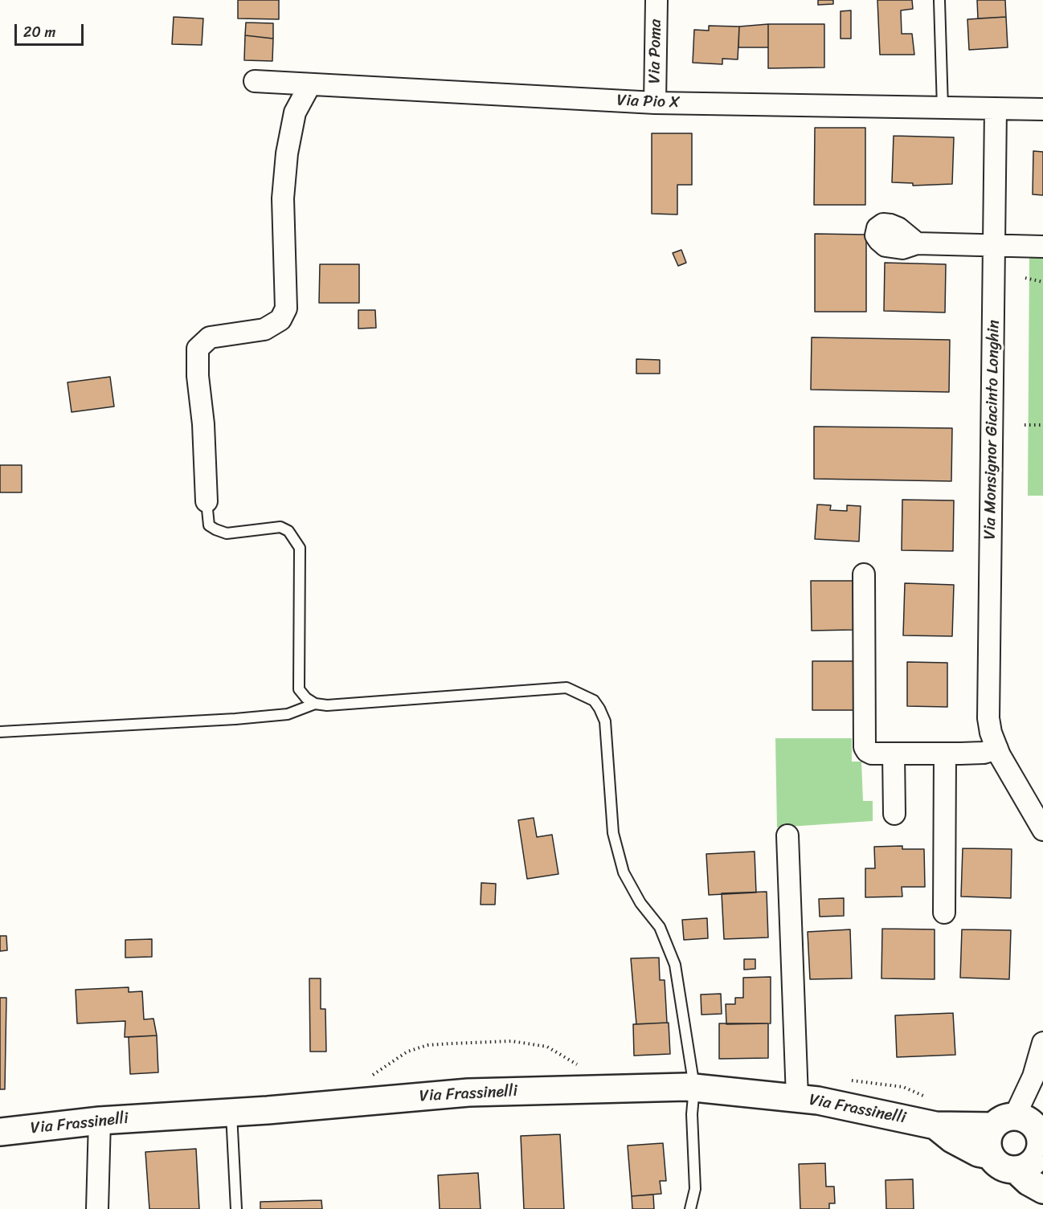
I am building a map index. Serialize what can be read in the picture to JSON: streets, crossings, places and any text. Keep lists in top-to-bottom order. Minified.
{"streets":{"street":["Via Poma","Via Pio X","Via Monsignor Giacinto Longhin","Via Frassinelli"]},"crossings":[["Via Poma","Via Pio X"],["Via Pio X","Via Monsignor Giacinto Longhin"]],"scale_bar":"20 m"}
